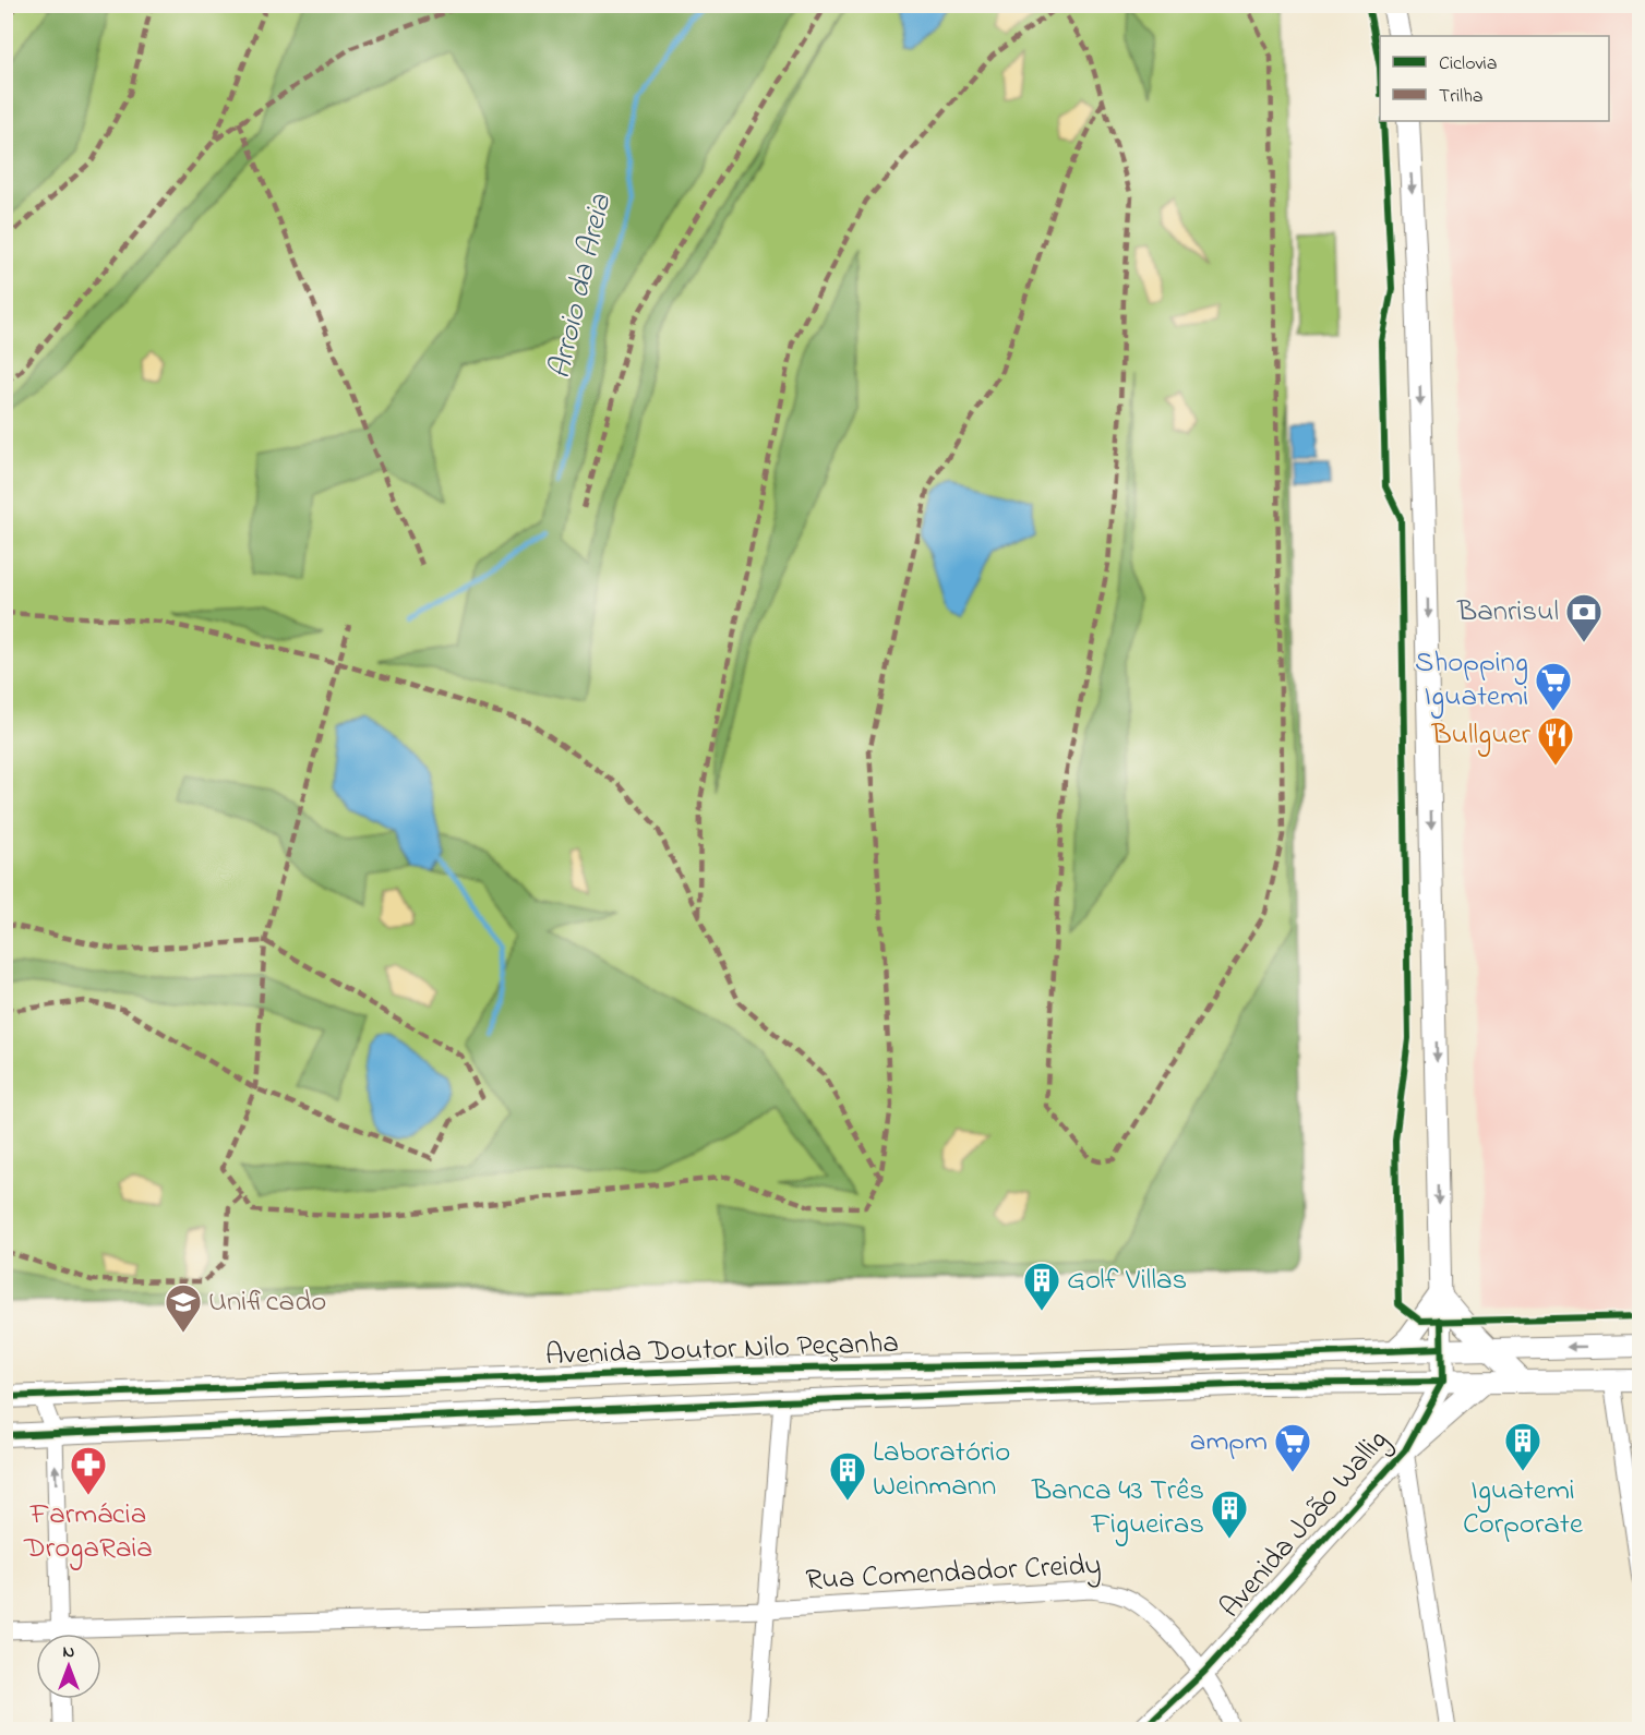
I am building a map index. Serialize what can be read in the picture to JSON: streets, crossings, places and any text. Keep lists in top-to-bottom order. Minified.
{"streets":{"main road":["Avenida Doutor Nilo Peçanha","Avenida João Wallig"],"street":["Rua Comendador Creidy"]},"crossings":[["Avenida Doutor Nilo Peçanha","Avenida João Wallig"],["Avenida João Wallig","Rua Comendador Creidy"]],"water":["Arroio da Areia"],"places":{"bank":["Banrisul"],"supermarket":["Shopping Iguatemi","ampm"],"restaurant":["Bullguer"],"building":["Golf Villas","Iguatemi Corporate","Laboratório Weinmann","Banca 43 Três Figueiras"],"school or university":["Unificado"],"pharmacy":["Farmácia DrogaRaia"]},"legend":["Ciclovia","Trilha"],"north":"top"}
